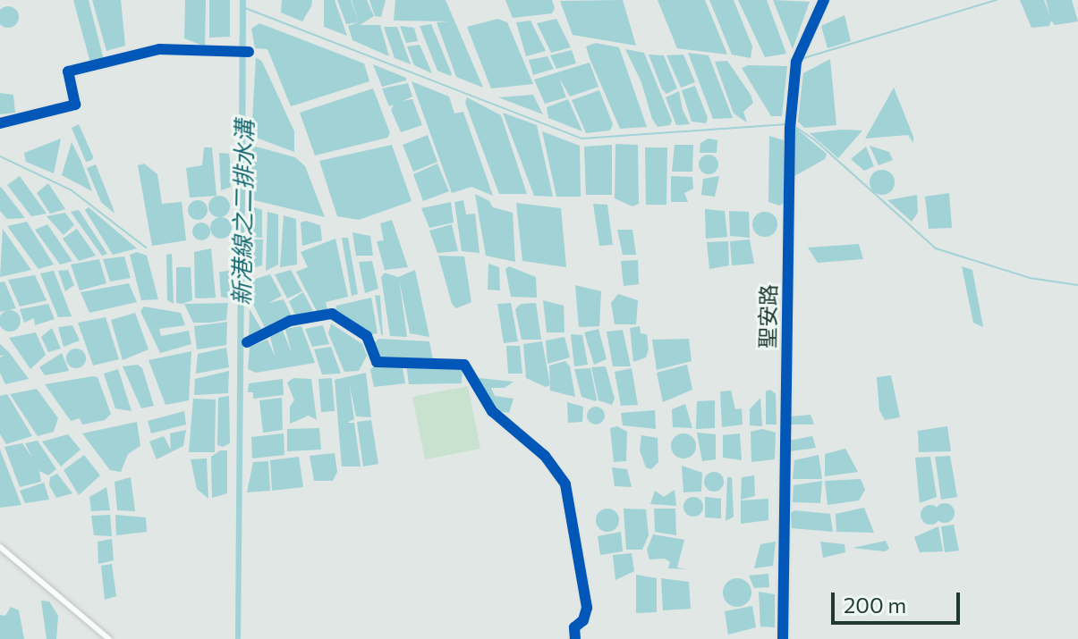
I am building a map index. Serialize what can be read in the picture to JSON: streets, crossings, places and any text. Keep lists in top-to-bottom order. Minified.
{"streets":{"street":["聖安路"]},"water":["新港線之二排水溝"],"scale_bar":"200 m"}
